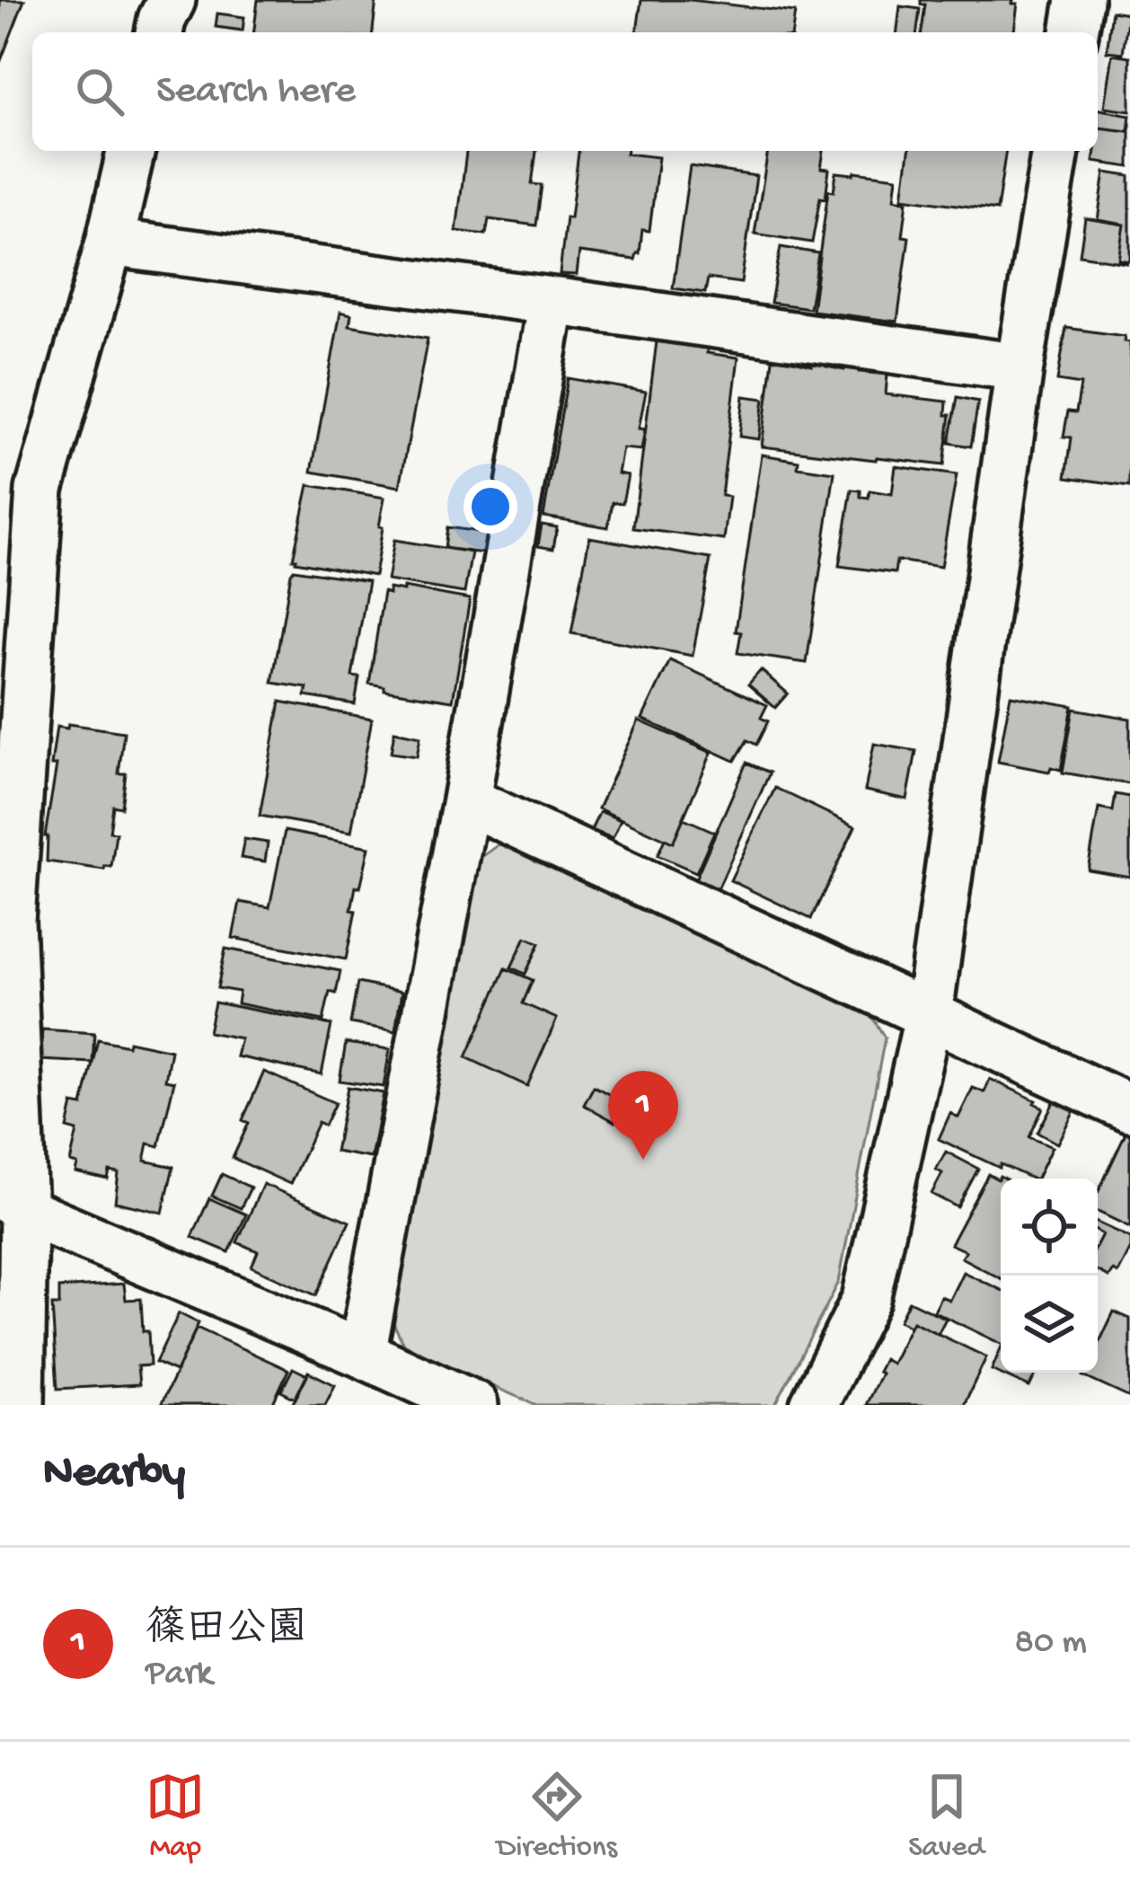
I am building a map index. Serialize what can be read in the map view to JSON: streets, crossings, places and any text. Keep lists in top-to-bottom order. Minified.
{"page":{"search":"Search here","pins":"1","heading":"Nearby","list":[{"mark":"1","name":"篠田公園","note":"Park","value":"80 m"}],"nav":["Map","Directions","Saved"]}}
